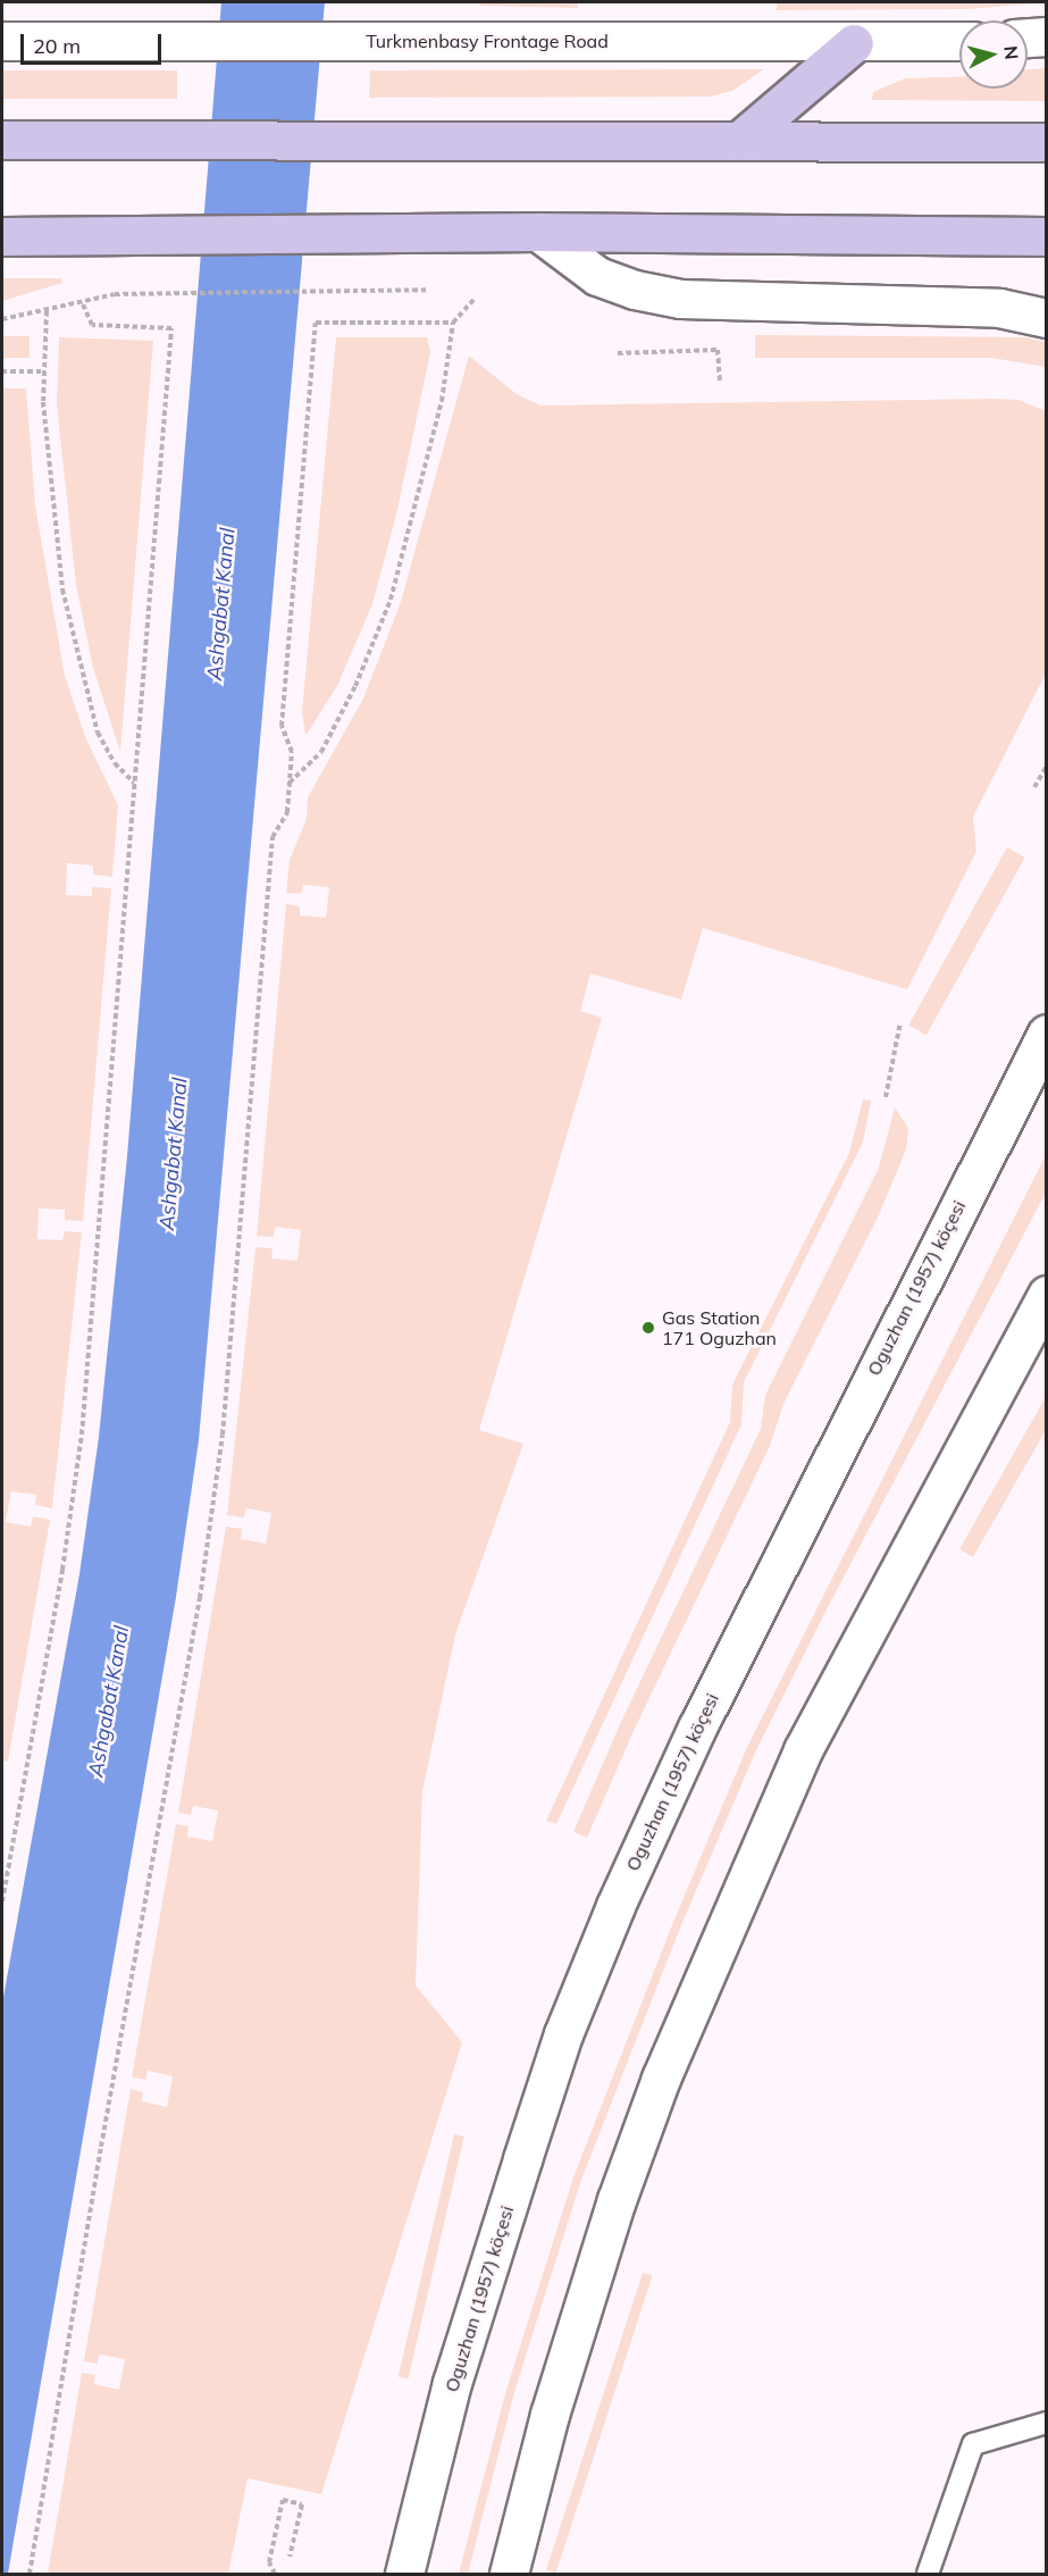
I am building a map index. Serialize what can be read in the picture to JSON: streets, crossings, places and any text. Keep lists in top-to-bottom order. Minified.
{"streets":{"main road":["Turkmenbasy Frontage Road","Oguzhan (1957) köçesi"]},"water":["Ashgabat Kanal"],"places":["Gas Station 171 Oguzhan"],"scale_bar":"20 m","north":"right"}
